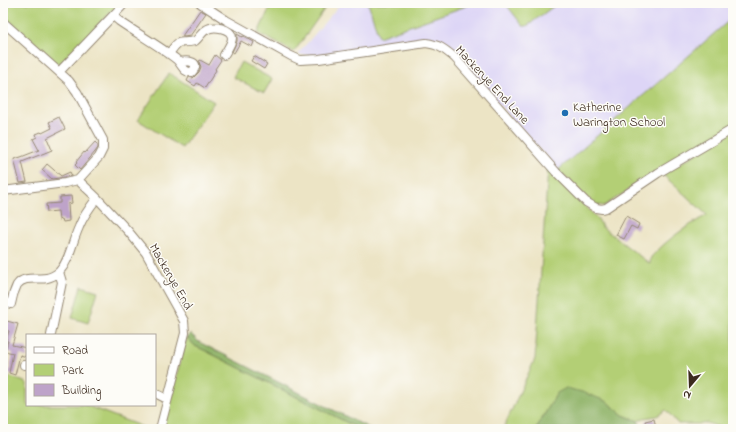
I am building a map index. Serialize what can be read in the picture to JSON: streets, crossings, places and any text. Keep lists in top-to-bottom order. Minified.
{"streets":{"street":["Mackerye End Lane","Mackerye End"]},"places":["Katherine Warington School"],"legend":["Road","Park","Building"],"north":"bottom"}
